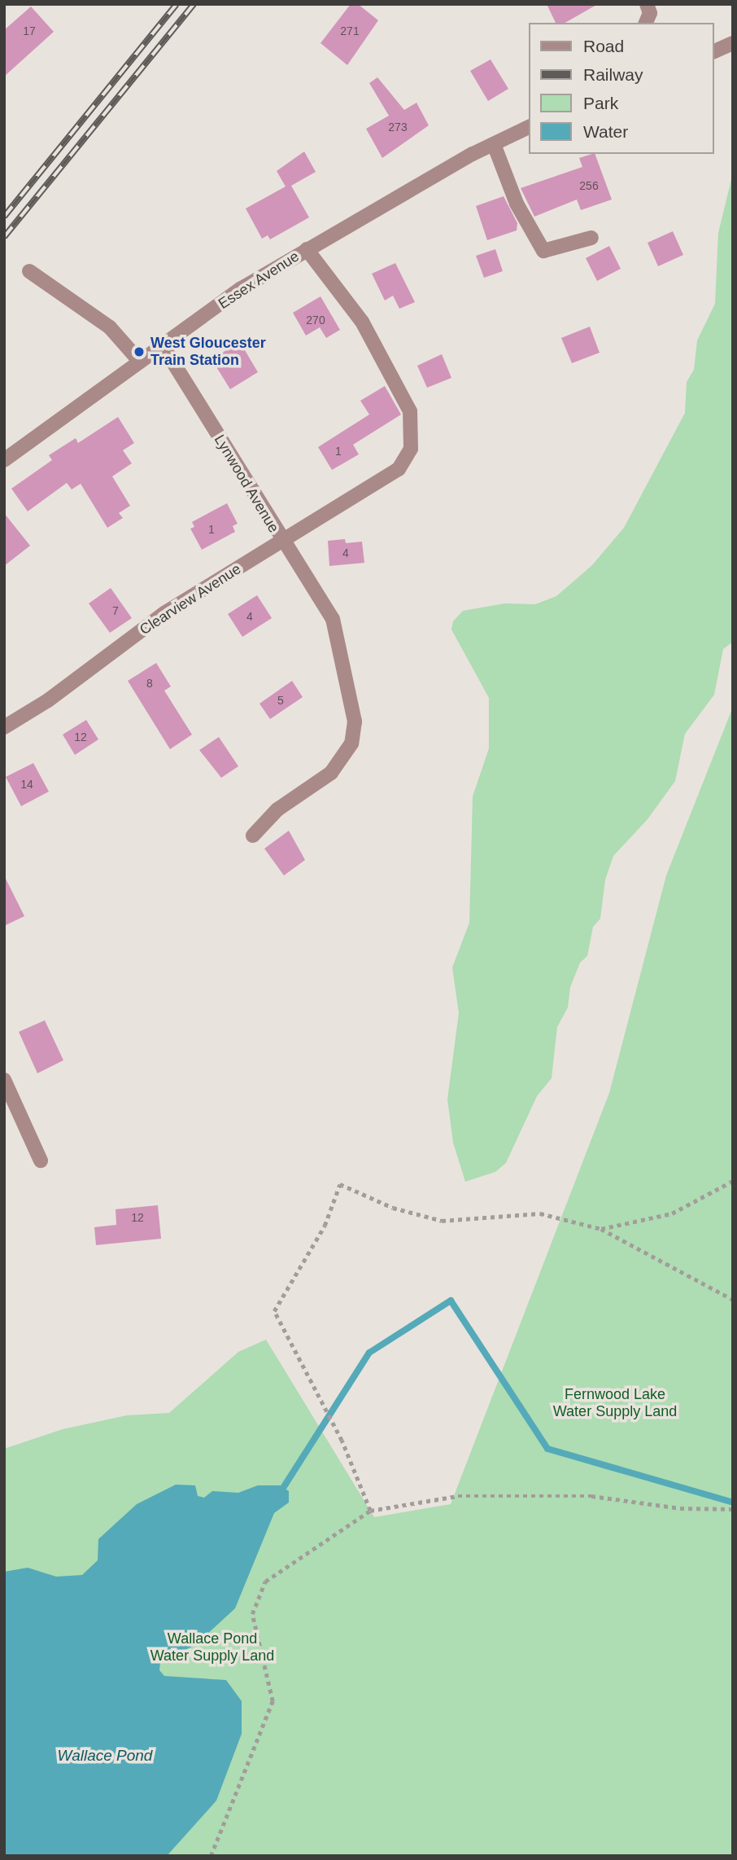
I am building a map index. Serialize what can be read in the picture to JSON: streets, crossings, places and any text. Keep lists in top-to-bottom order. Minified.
{"streets":{"street":["Essex Avenue","Lynwood Avenue","Clearview Avenue"]},"crossings":[["Essex Avenue","Lynwood Avenue"],["Essex Avenue","Clearview Avenue"],["Lynwood Avenue","Clearview Avenue"]],"water":["Wallace Pond"],"parks":["Fernwood Lake Water Supply Land","Wallace Pond Water Supply Land"],"places":["West Gloucester Train Station"],"house_numbers":["17","271","273","256","270","1","1","4","7","4","8","5","12","14","12"],"legend":["Road","Railway","Park","Water"]}
